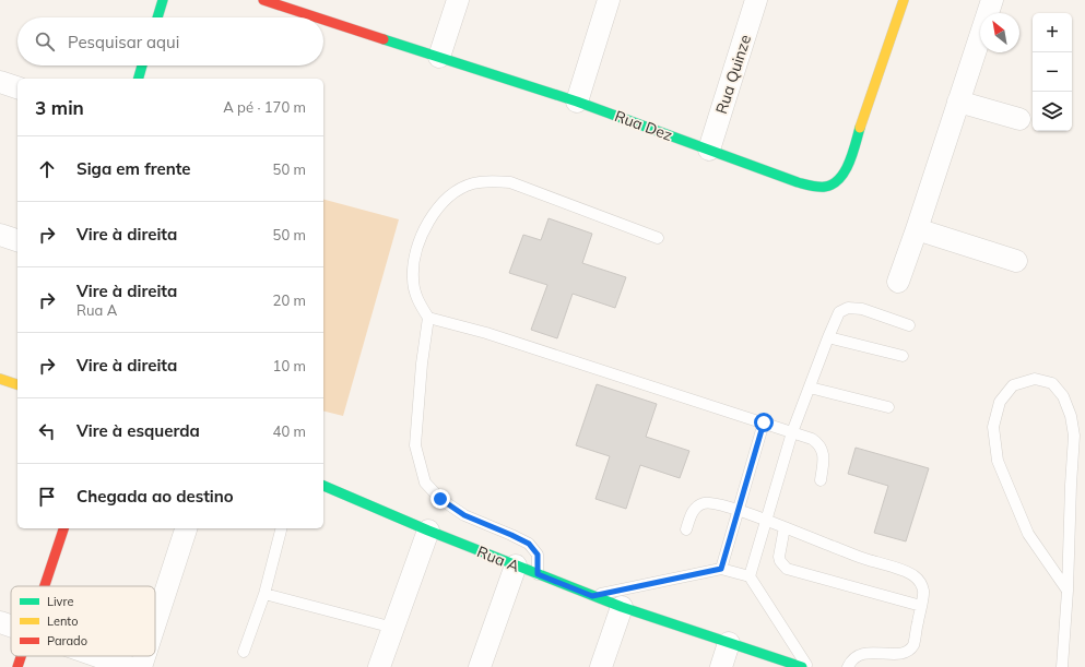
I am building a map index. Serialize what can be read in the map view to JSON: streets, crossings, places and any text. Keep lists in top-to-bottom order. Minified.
{"streets":{"street":["Rua Quinze","Rua Dez","Rua A"]},"crossings":[["Rua Quinze","Rua Dez"]],"legend":["Livre","Lento","Parado"],"north":"top left","page":{"map_buttons":["+","−"],"search":"Pesquisar aqui","heading":["3 min","A pé · 170 m"],"list":[["Siga em frente","50 m"],["Vire à direita","50 m"],["Vire à direita","Rua A","20 m"],["Vire à direita","10 m"],["Vire à esquerda","40 m"],"Chegada ao destino"]}}
